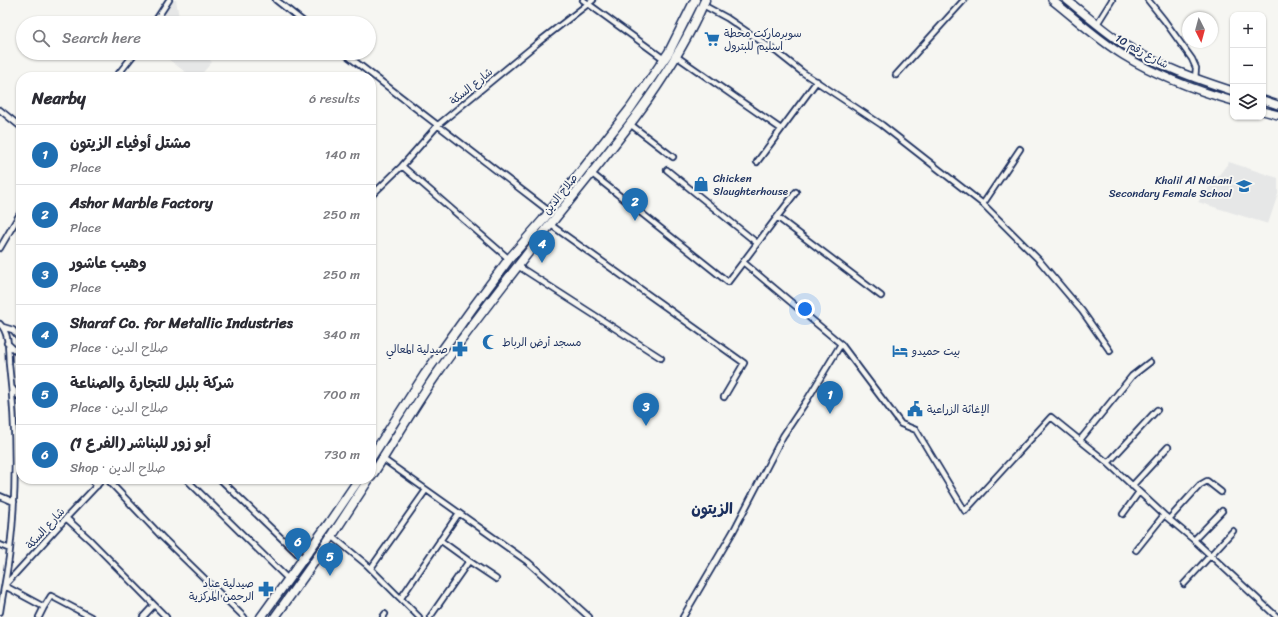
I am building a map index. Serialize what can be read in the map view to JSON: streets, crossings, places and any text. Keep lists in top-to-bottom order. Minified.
{"streets":{"highway":["صلاح الدين"],"main road":["شارع رقم 10"],"street":["شارع السكة"]},"districts":["الزيتون"],"places":{"supermarket":["سوبرماركت محطة اسليم للبترول"],"shop":["Chicken Slaughterhouse"],"school or university":["Khalil Al Nobani Secondary Female School"],"mosque":["مسجد أرض الرباط"],"pharmacy":["صيدلية المعالي","صيدلية عباد الرحمن المركزية"],"hotel":["بيت حميدو"],"public building":["الإغاثة الزراعية"]},"north":"bottom","page":{"map_buttons":["+","−"],"search":"Search here","heading":["Nearby","6 results"],"list":[{"mark":"1","name":"مشتل أوفياء الزيتون","note":"Place","value":"140 m"},{"mark":"2","name":"Ashor Marble Factory","note":"Place","value":"250 m"},{"mark":"3","name":"وهيب عاشور","note":"Place","value":"250 m"},{"mark":"4","name":"Sharaf Co. for Metallic Industries","note":"Place · صلاح الدين","value":"340 m"},{"mark":"5","name":"شركة بلبل للتجارة والصناعة","note":"Place · صلاح الدين","value":"700 m"},{"mark":"6","name":"أبو زور للبناشر (الفرع 1)","note":"Shop · صلاح الدين","value":"730 m"}],"pins":["2","4","1","3","6","5"]}}
